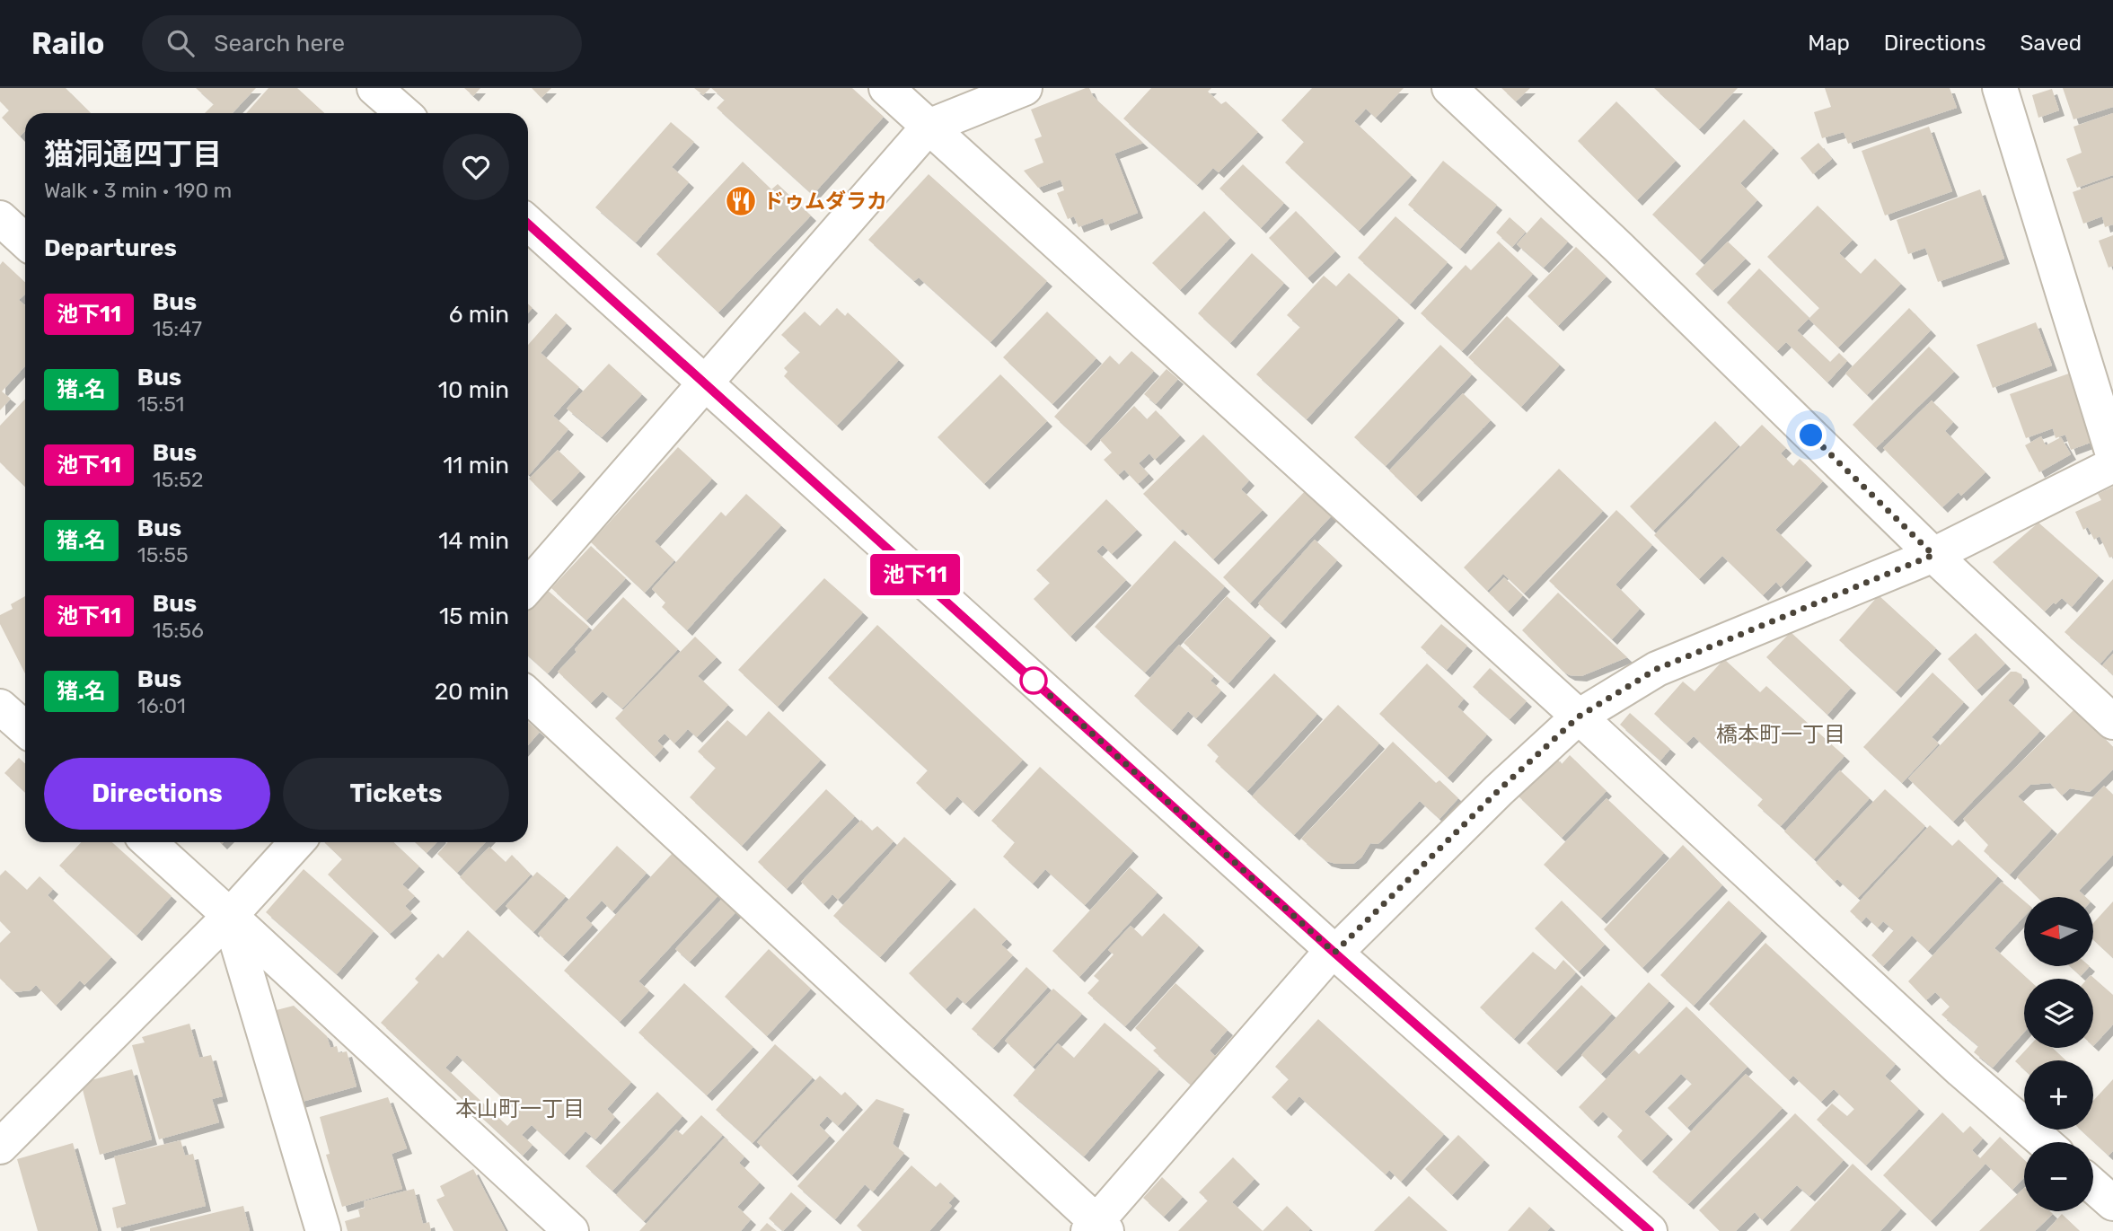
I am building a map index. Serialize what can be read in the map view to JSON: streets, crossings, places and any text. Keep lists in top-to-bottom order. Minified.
{"districts":["橋本町一丁目","本山町一丁目"],"places":{"restaurant":["ドゥムダラカ"]},"lines":["bus line 池下11"],"north":"left","page":{"header":"Railo","search":"Search here","nav":["Map","Directions","Saved"],"on_map":"池下11","heading":[["猫洞通四丁目","Walk · 3 min · 190 m"],"Departures"],"list":[{"mark":"池下11","name":"Bus","note":"15:47","value":"6 min"},{"mark":"猪.名","name":"Bus","note":"15:51","value":"10 min"},{"mark":"池下11","name":"Bus","note":"15:52","value":"11 min"},{"mark":"猪.名","name":"Bus","note":"15:55","value":"14 min"},{"mark":"池下11","name":"Bus","note":"15:56","value":"15 min"},{"mark":"猪.名","name":"Bus","note":"16:01","value":"20 min"}],"buttons":["Directions","Tickets"],"map_buttons":["+","−"]}}
